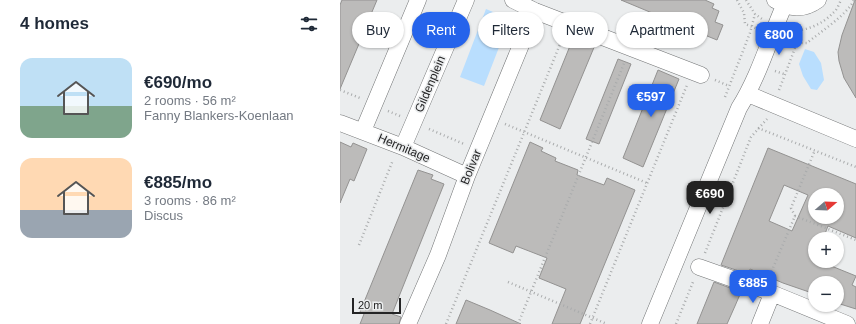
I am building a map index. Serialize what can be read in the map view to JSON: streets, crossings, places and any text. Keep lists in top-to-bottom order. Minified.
{"streets":{"street":["Gildenplein","Hermitage","Bolivar"]},"crossings":[["Gildenplein","Hermitage"],["Hermitage","Bolivar"]],"scale_bar":"20 m","north":"right","page":{"heading":"4 homes","chip":["Buy","Rent","Filters","New","Apartment"],"price":["€800","€597","€690","€885"],"list":[{"name":"€690/mo","note":"2 rooms · 56 m² · Fanny Blankers-Koenlaan"},{"name":"€885/mo","note":"3 rooms · 86 m² · Discus"}],"map_buttons":["+","−"],"scale":"20 m"}}
